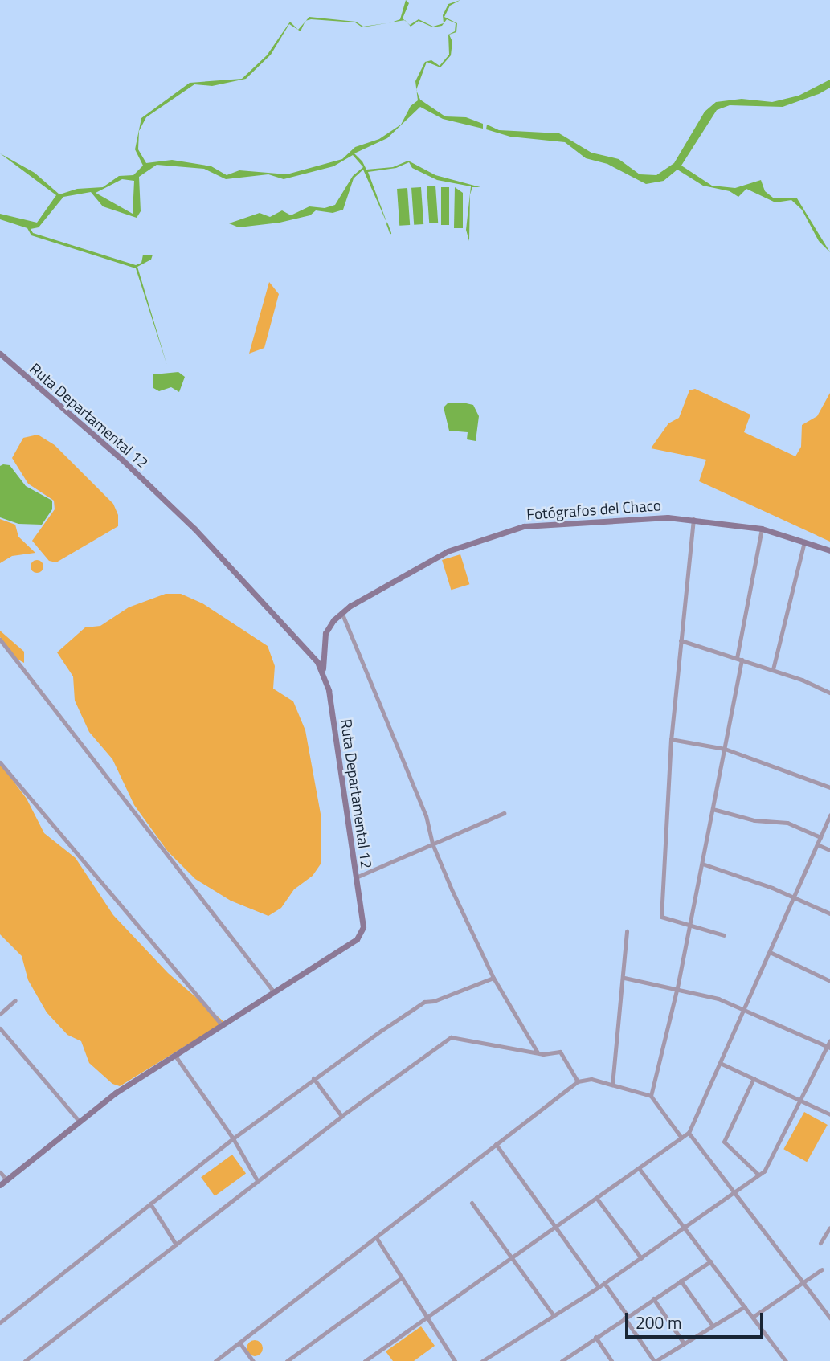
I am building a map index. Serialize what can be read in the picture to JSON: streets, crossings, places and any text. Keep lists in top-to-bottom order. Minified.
{"streets":{"main road":["Ruta Departamental 12","Fotógrafos del Chaco"]},"crossings":[["Ruta Departamental 12","Fotógrafos del Chaco"]],"scale_bar":"200 m"}
